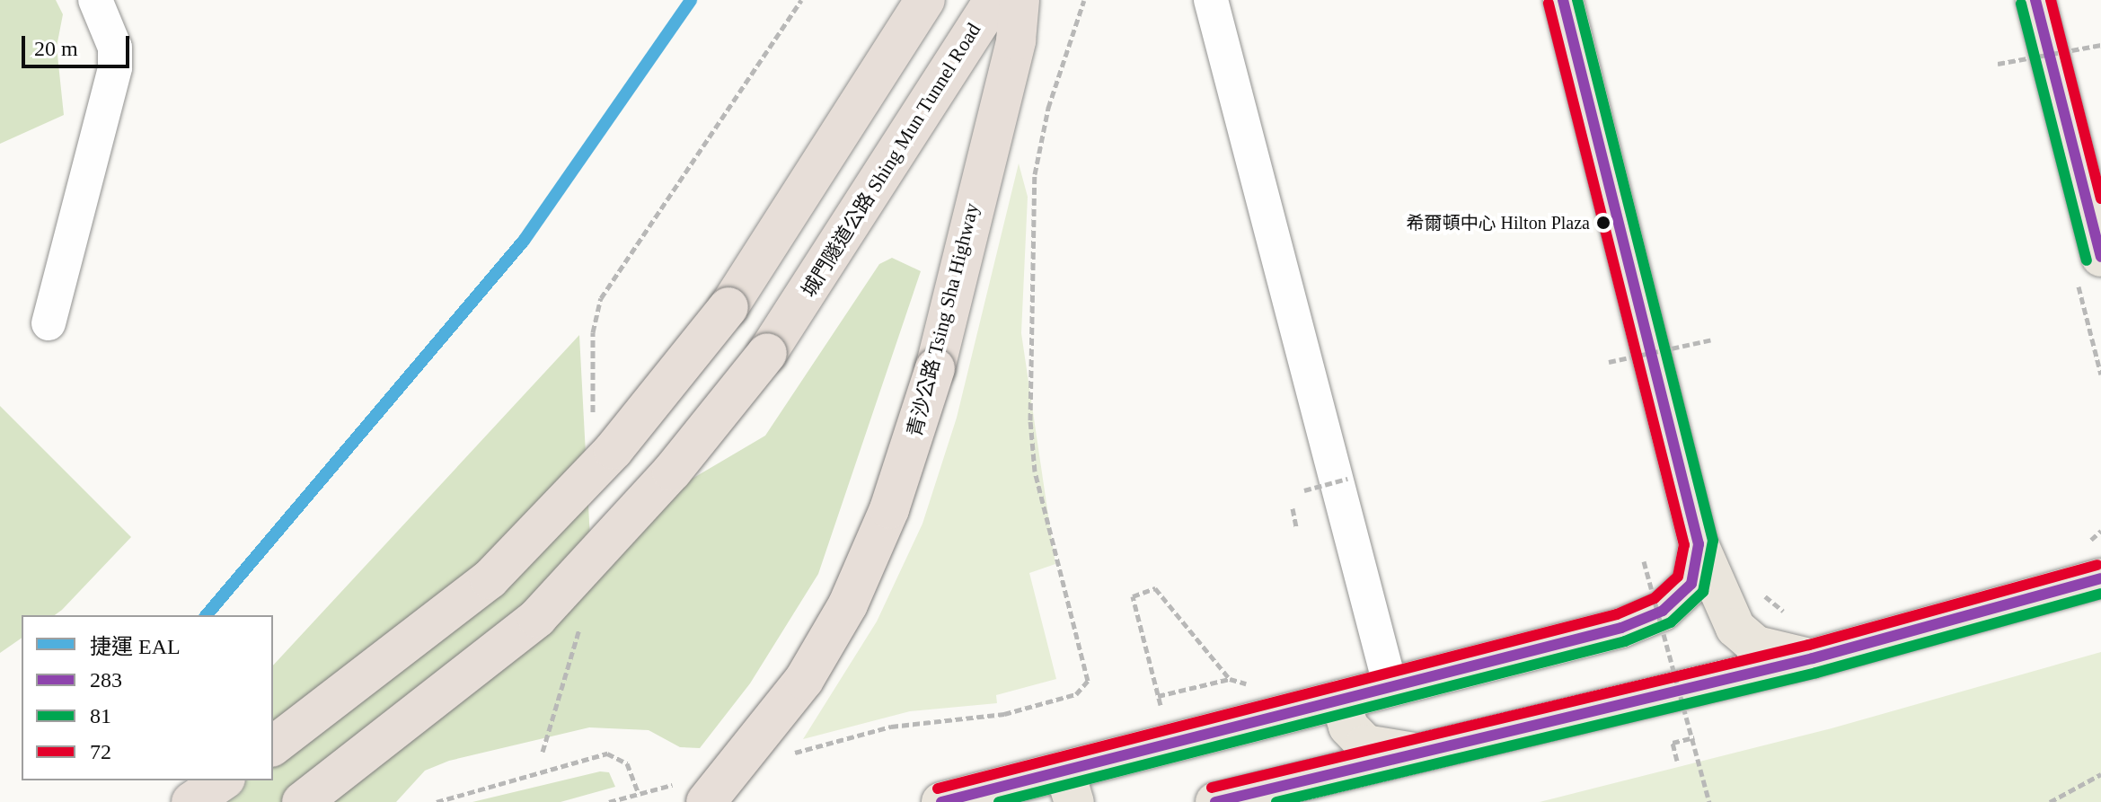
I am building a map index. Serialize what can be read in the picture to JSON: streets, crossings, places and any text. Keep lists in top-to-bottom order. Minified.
{"streets":{"highway":["城門隧道公路 Shing Mun Tunnel Road","青沙公路 Tsing Sha Highway"]},"places":["希爾頓中心 Hilton Plaza"],"lines":["metro line EAL","transit line 283","transit line 81","transit line 72"],"legend":["捷運 EAL","283","81","72"],"scale_bar":"20 m"}
